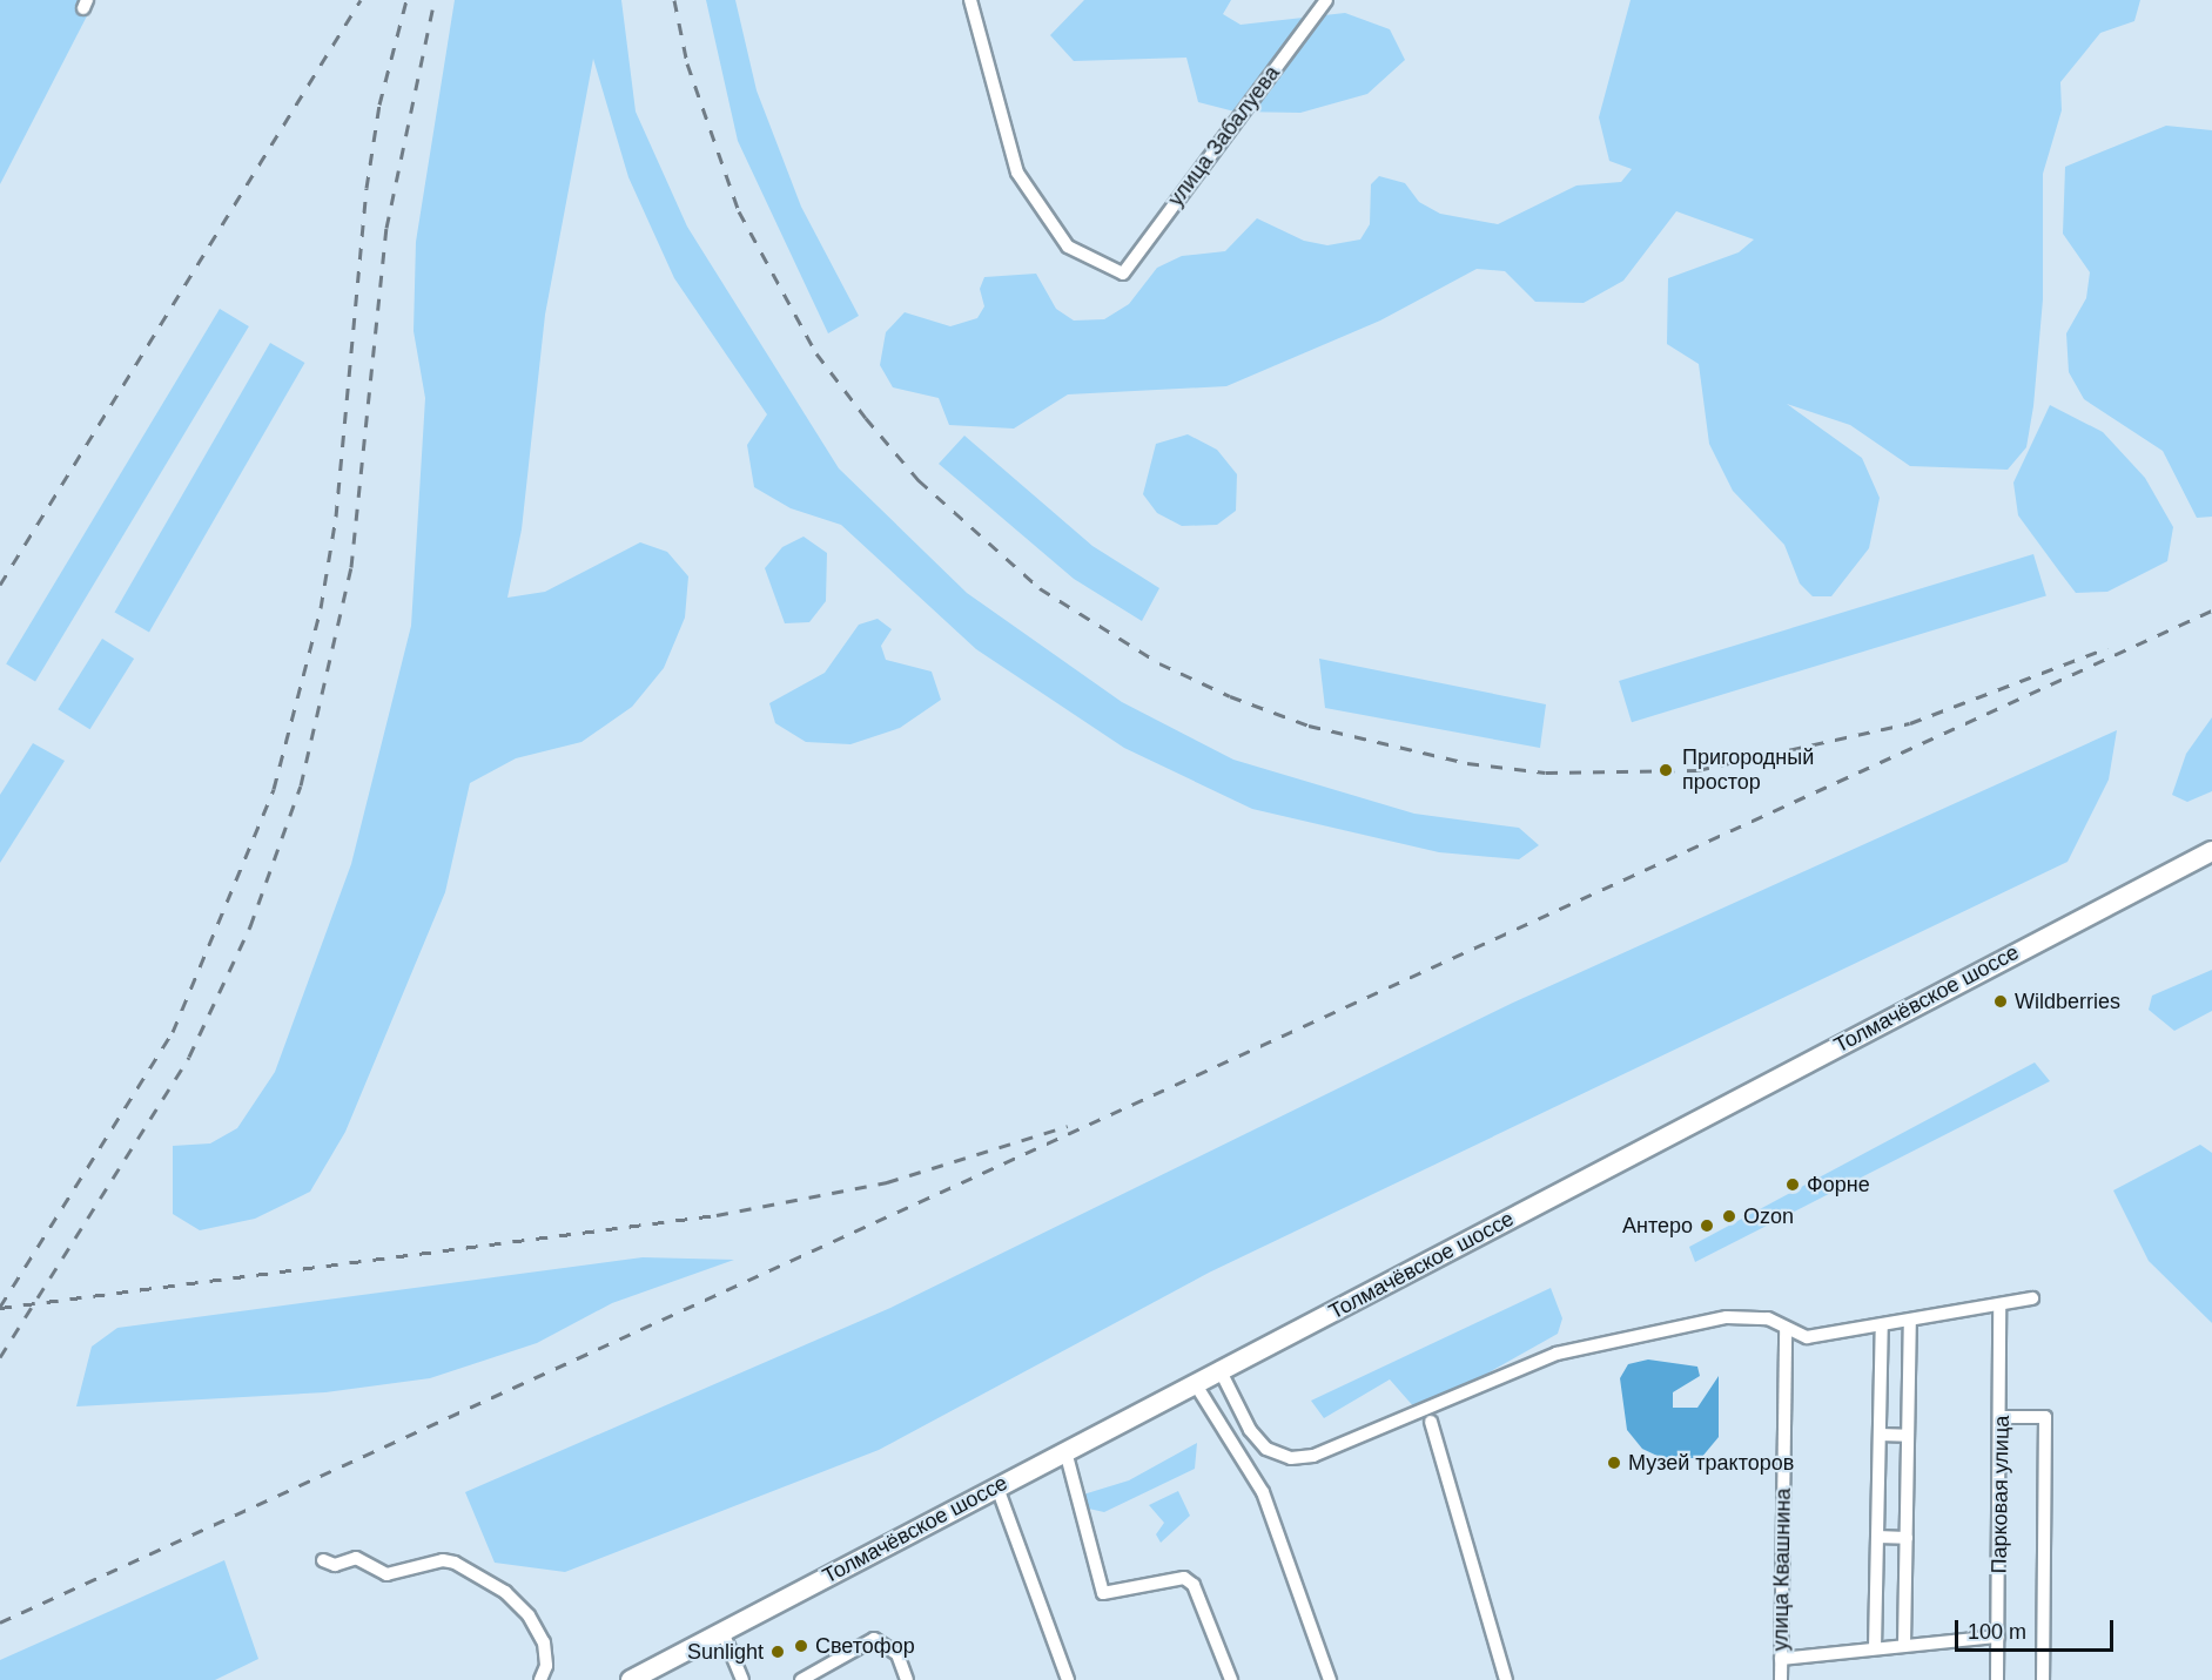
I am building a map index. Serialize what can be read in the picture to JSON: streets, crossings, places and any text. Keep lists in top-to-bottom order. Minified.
{"streets":{"main road":["Толмачёвское шоссе"],"street":["улица Забалуева","Парковая улица","улица Квашнина"]},"places":["Пригородный простор","Wildberries","Форне","Ozon","Антеро","Музей тракторов","Светофор","Sunlight"],"scale_bar":"100 m"}
